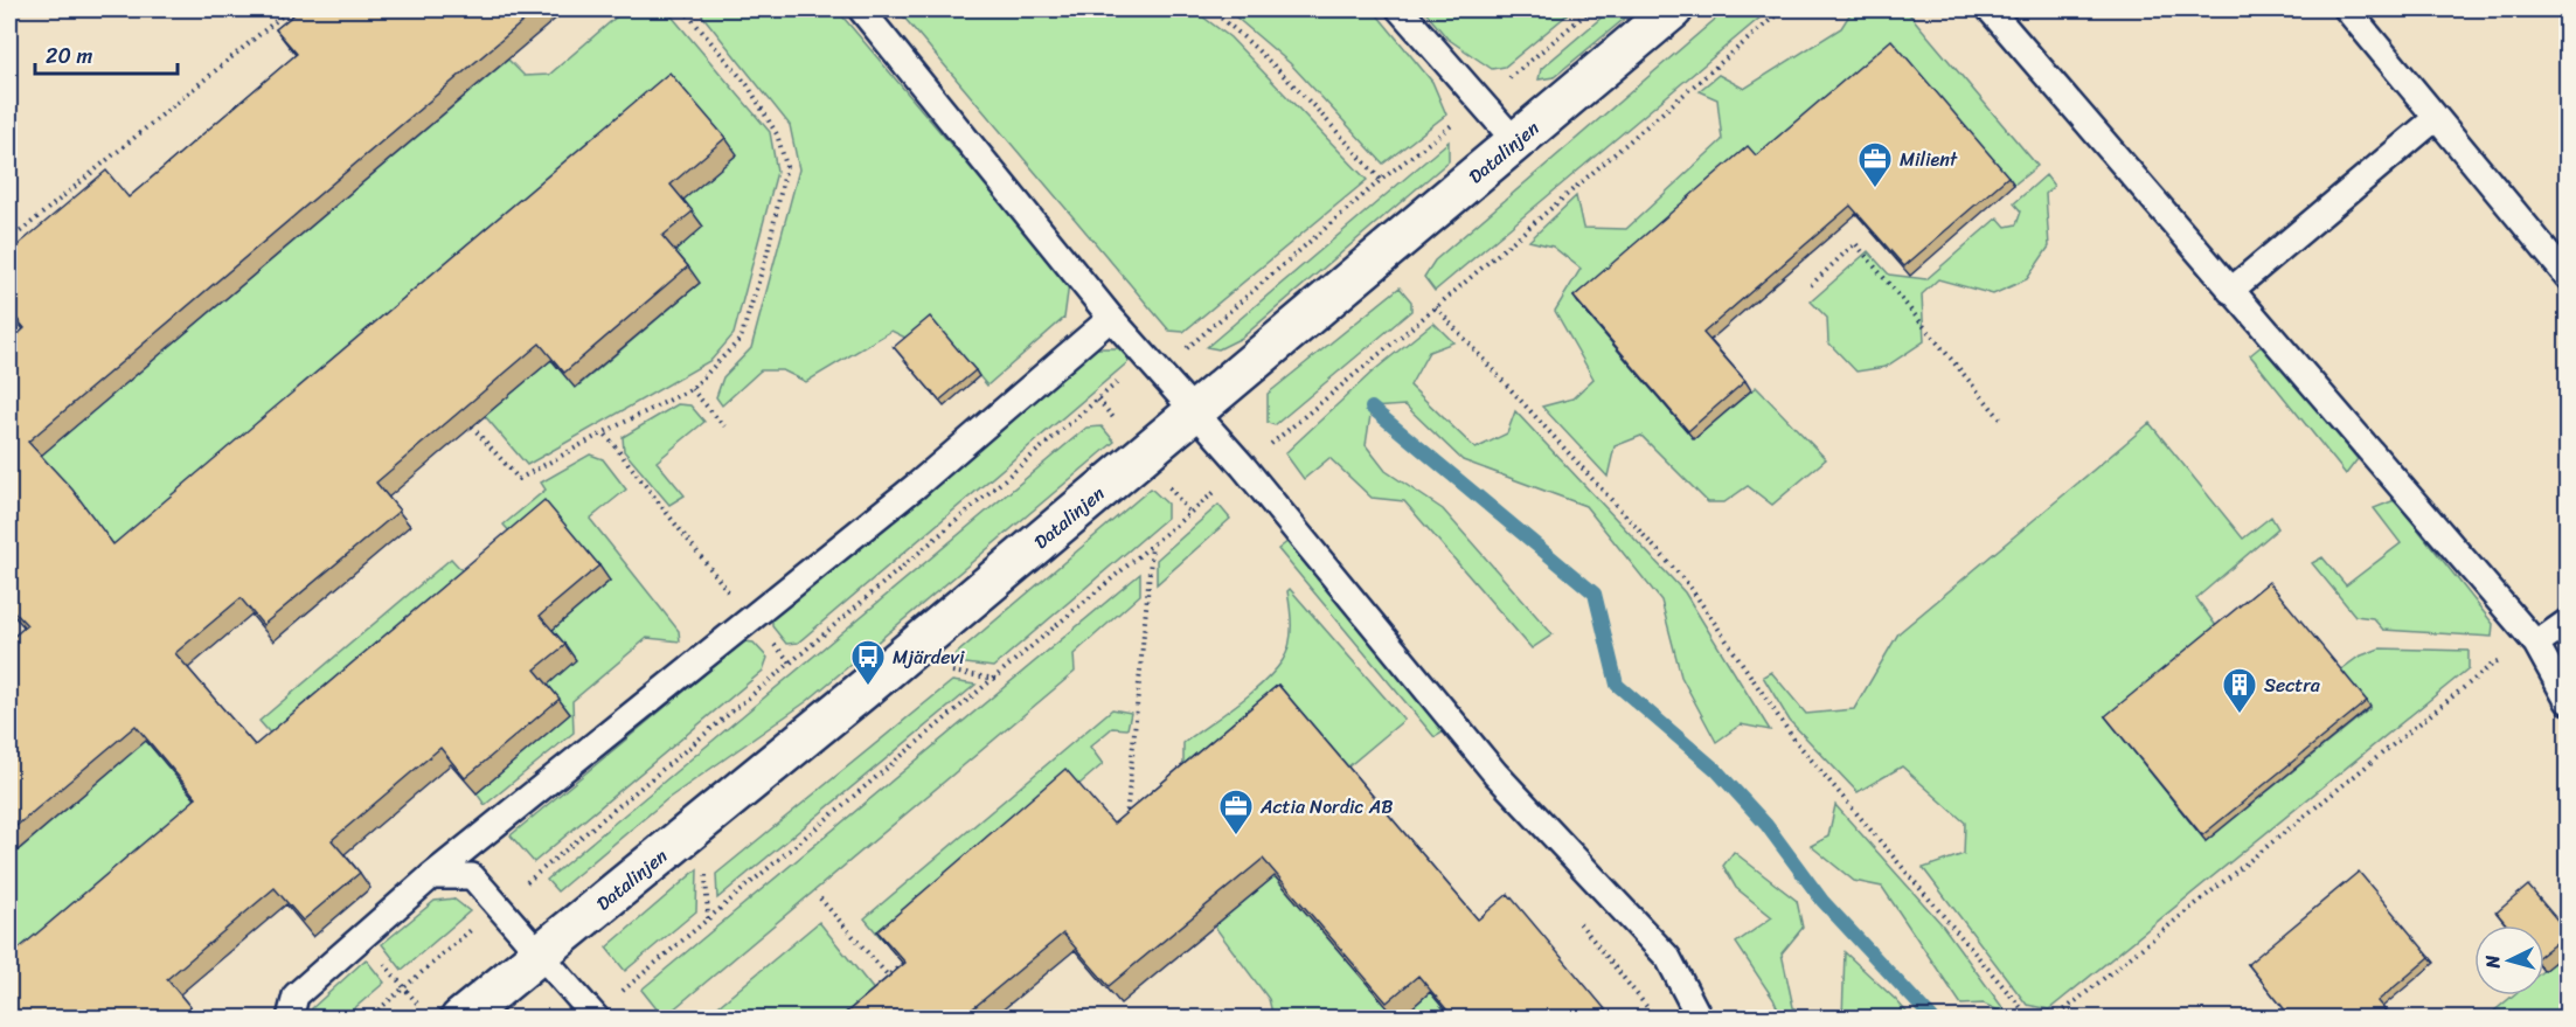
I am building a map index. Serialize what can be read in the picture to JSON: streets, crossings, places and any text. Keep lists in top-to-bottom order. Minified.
{"streets":{"street":["Datalinjen"]},"places":{"office":["Milient","Actia Nordic AB"],"bus stop":["Mjärdevi"],"building":["Sectra"]},"scale_bar":"20 m","north":"left"}
